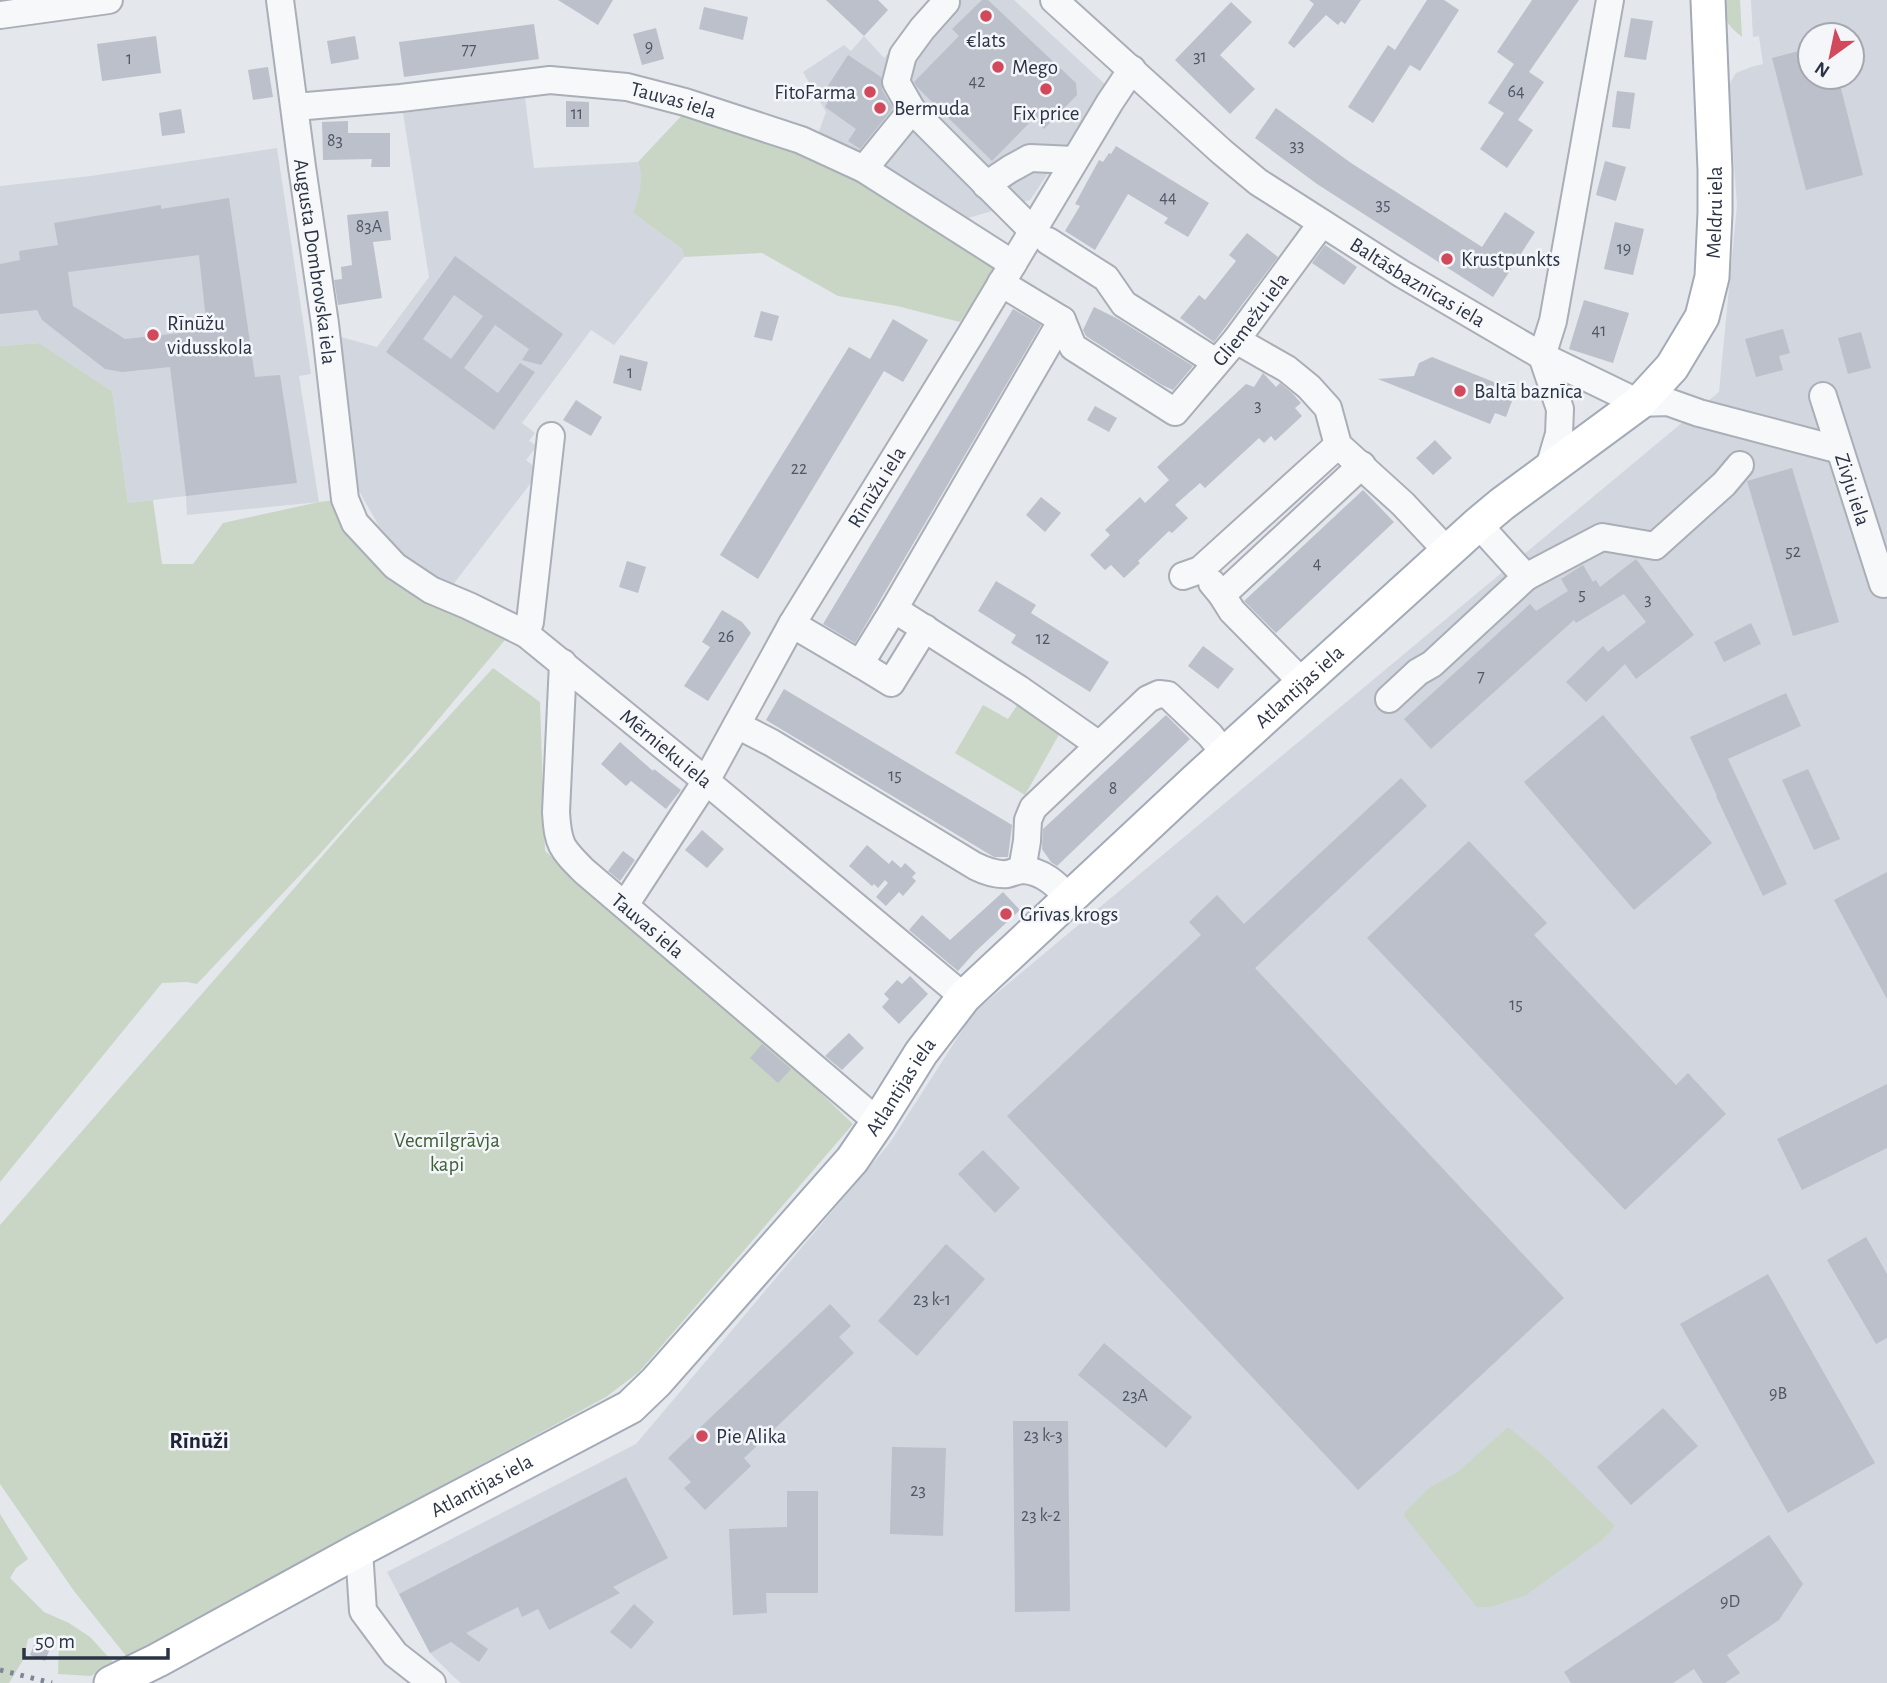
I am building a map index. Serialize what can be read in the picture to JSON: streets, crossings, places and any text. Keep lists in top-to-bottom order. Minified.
{"streets":{"main road":["Meldru iela","Atlantijas iela"],"street":["Tauvas iela","Augusta Dombrovska iela","Baltāsbaznīcas iela","Gliemežu iela","Rīnūžu iela","Zivju iela","Mērnieku iela"]},"crossings":[["Tauvas iela","Augusta Dombrovska iela"],["Tauvas iela","Gliemežu iela"],["Tauvas iela","Rīnūžu iela"],["Tauvas iela","Atlantijas iela"],["Tauvas iela","Mērnieku iela"],["Meldru iela","Baltāsbaznīcas iela"],["Meldru iela","Atlantijas iela"],["Augusta Dombrovska iela","Mērnieku iela"],["Baltāsbaznīcas iela","Gliemežu iela"],["Baltāsbaznīcas iela","Rīnūžu iela"],["Baltāsbaznīcas iela","Zivju iela"],["Baltāsbaznīcas iela","Atlantijas iela"],["Rīnūžu iela","Mērnieku iela"],["Atlantijas iela","Mērnieku iela"]],"districts":["Rīnūži"],"parks":["Vecmīlgrāvja kapi"],"places":["€lats","Mego","Fix price","FitoFarma","Bermuda","Krustpunkts","Rīnūžu vidusskola","Baltā baznīca","Grīvas krogs","Pie Alika"],"house_numbers":["9","77","31","1","42","64","11","83","33","44","35","83A","19","41","1","3","22","52","4","5","3","26","12","7","15","8","15","23 k-1","9B","23A","23 k-3","23","23 k-2","9D"],"scale_bar":"50 m","north":"bottom left"}
